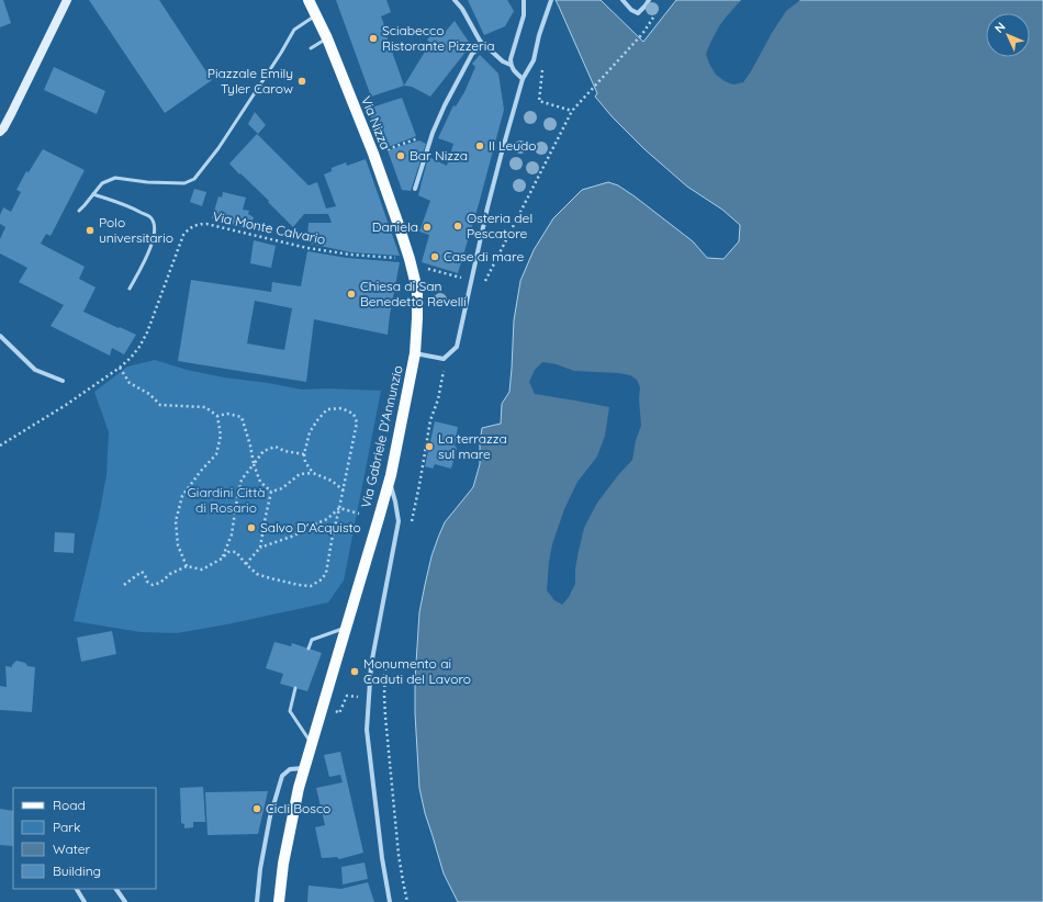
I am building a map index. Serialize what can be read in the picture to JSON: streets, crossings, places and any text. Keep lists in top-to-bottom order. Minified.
{"streets":{"main road":["Via Nizza","Via Gabriele D'Annunzio"],"path":["Via Monte Calvario"]},"crossings":[["Via Nizza","Via Monte Calvario"],["Via Nizza","Via Gabriele D'Annunzio"],["Via Monte Calvario","Via Gabriele D'Annunzio"]],"parks":["Giardini Città di Rosario"],"places":["Sciabecco Ristorante Pizzeria","Piazzale Emily Tyler Carow","Il Leudo","Bar Nizza","Osteria del Pescatore","Daniela","Polo universitario","Case di mare","Chiesa di San Benedetto Revelli","La terrazza sul mare","Salvo D'Acquisto","Monumento ai Caduti del Lavoro","Cicli Bosco"],"legend":["Road","Park","Water","Building"],"north":"top left"}
